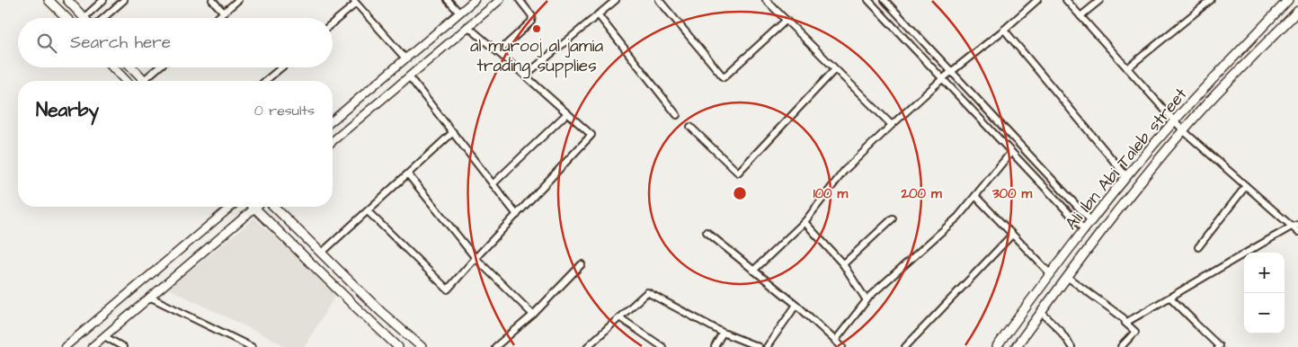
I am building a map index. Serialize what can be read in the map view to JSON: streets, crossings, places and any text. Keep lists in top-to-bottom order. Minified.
{"streets":{"main road":["Ali Ibn Abi Taleb street"]},"places":["al murooj al jamia trading supplies"],"page":{"search":"Search here","heading":["Nearby","0 results"],"map_buttons":["+","−"]},"rings":["100 m","200 m","300 m"]}
